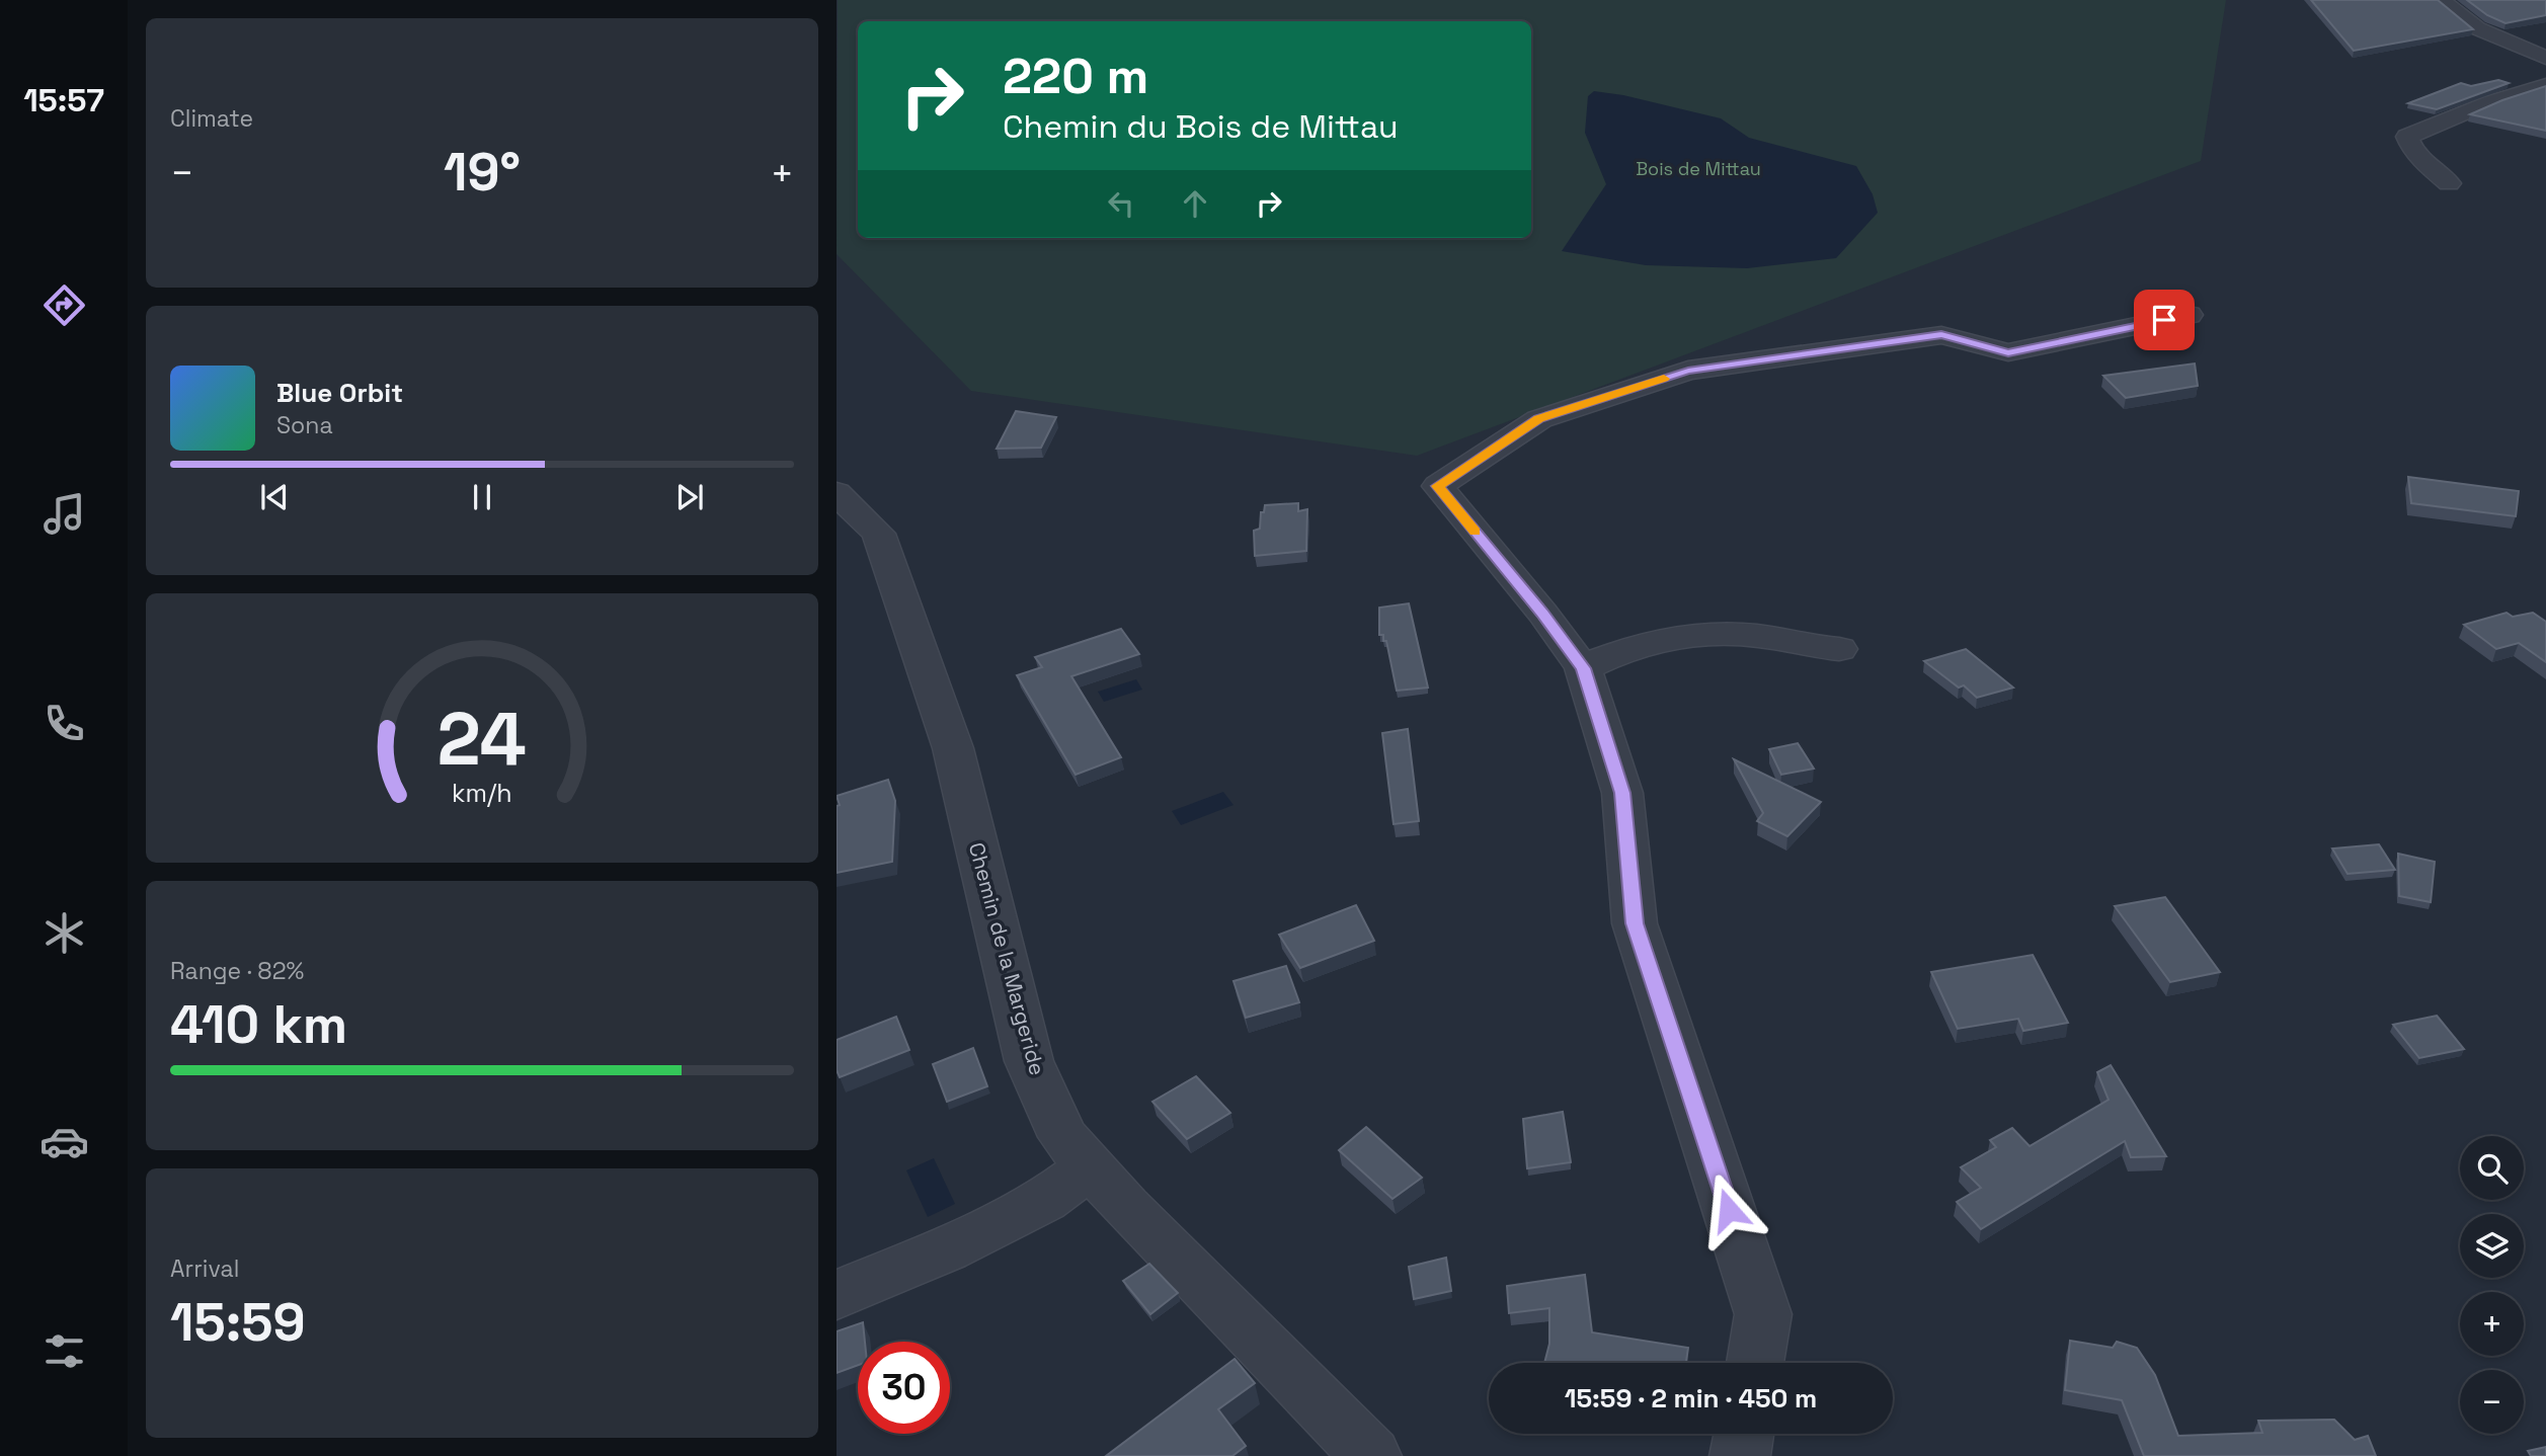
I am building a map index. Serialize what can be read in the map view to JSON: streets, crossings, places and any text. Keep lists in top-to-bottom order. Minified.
{"streets":{"street":["Chemin de la Margeride"]},"parks":["Bois de Mittau"],"page":{"tabs":"15:57","tile":["Climate",["Range · 82%","410 km"],["Arrival","15:59"]],"turn":["220 m","Chemin du Bois de Mittau"],"heat":["−","19°","+"],"song":["Blue Orbit","Sona"],"map_buttons":["+","−"],"limit":"30","trip":"15:59 · 2 min · 450 m","gauge":["24","km/h"]}}
